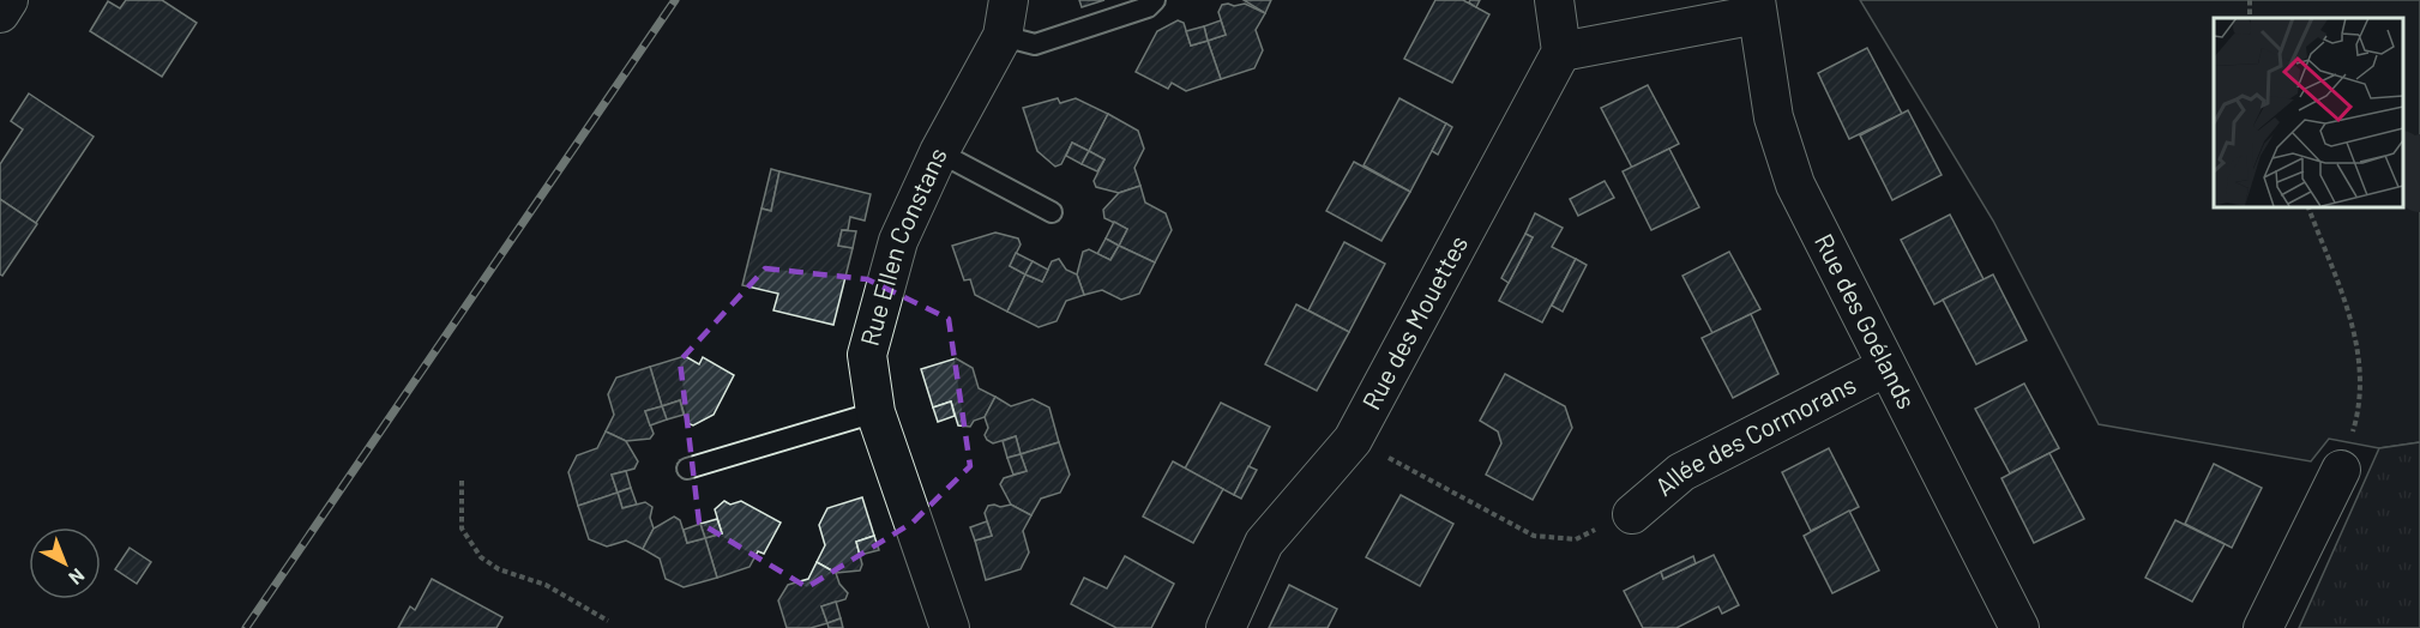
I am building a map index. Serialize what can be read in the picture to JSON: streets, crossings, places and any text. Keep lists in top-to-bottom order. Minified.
{"streets":{"street":["Rue Ellen Constans","Rue des Goélands","Rue des Mouettes","Allée des Cormorans"]},"crossings":[["Rue des Goélands","Allée des Cormorans"]],"north":"bottom right"}
